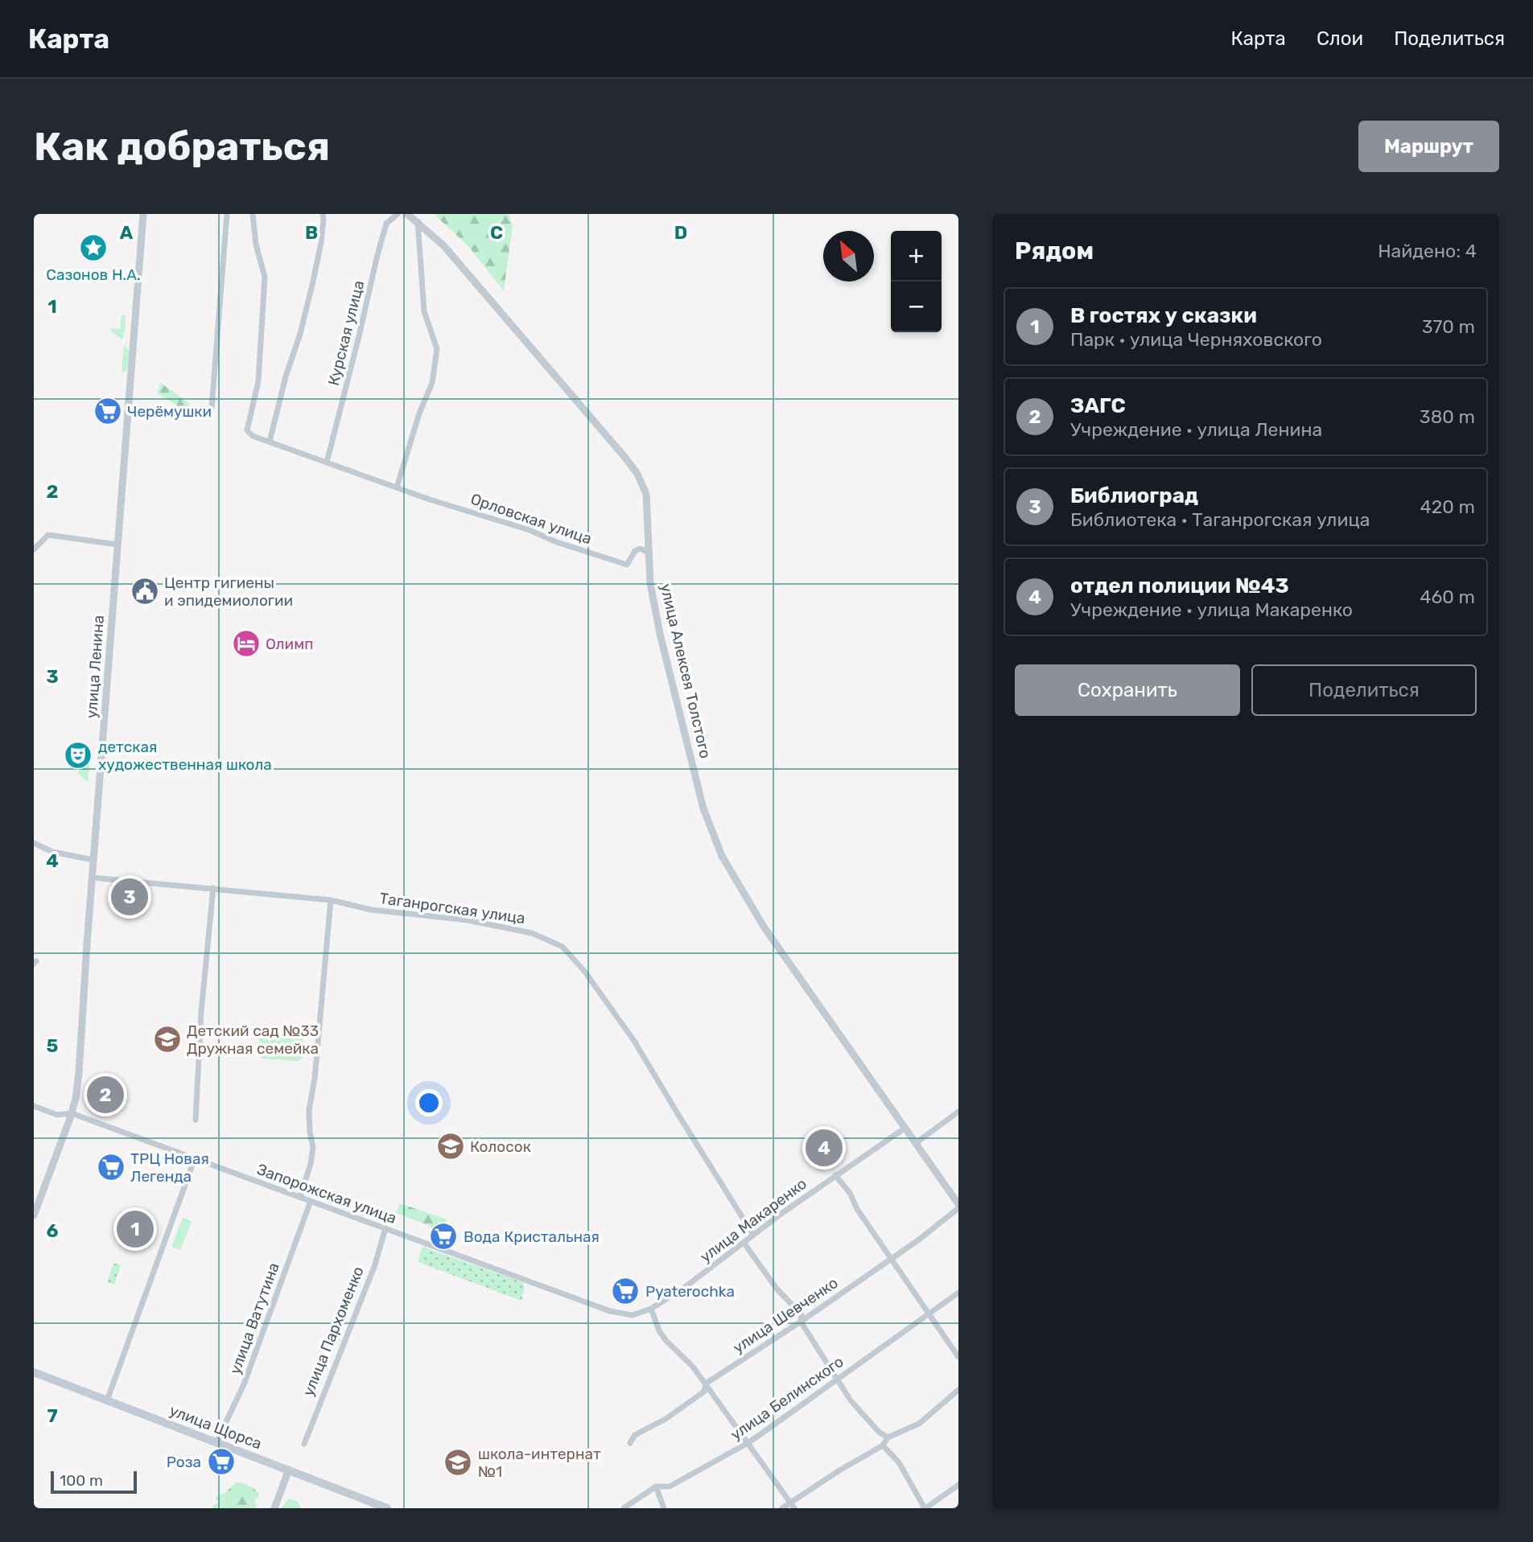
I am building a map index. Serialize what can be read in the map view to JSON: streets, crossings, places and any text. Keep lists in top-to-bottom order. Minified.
{"streets":{"main road":["улица Щорса"],"street":["Курская улица","Орловская улица","улица Ленина","улица Алексея Толстого","Таганрогская улица","Запорожская улица","улица Макаренко","улица Шевченко","улица Ватутина","улица Пархоменко","улица Белинского"]},"crossings":[["Курская улица","Орловская улица"],["Орловская улица","улица Алексея Толстого"],["улица Ленина","Таганрогская улица"],["улица Ленина","Запорожская улица"],["улица Алексея Толстого","улица Макаренко"],["улица Алексея Толстого","улица Шевченко"],["Таганрогская улица","улица Макаренко"],["Запорожская улица","улица Макаренко"],["Запорожская улица","улица Ватутина"],["Запорожская улица","улица Пархоменко"],["улица Ватутина","улица Щорса"]],"places":{"place":["Сазонов Н.А."],"supermarket":["Черёмушки","ТРЦ Новая Легенда","Вода Кристальная","Pyaterochka","Роза"],"public building":["Центр гигиены и эпидемиологии"],"hotel":["Олимп"],"theatre":["детская художественная школа"],"school or university":["Детский сад №33 Дружная семейка","Колосок","школа-интернат №1"]},"scale_bar":"100 m","north":"top left","page":{"header":"Карта","nav":["Карта","Слои","Поделиться"],"buttons":["Маршрут",["Сохранить","Поделиться"]],"title":"Как добраться","heading":["Рядом","Найдено: 4"],"map_buttons":["+","−"],"list":[{"mark":"1","name":"В гостях у сказки","note":"Парк · улица Черняховского","value":"370 m"},{"mark":"2","name":"ЗАГС","note":"Учреждение · улица Ленина","value":"380 m"},{"mark":"3","name":"Библиоград","note":"Библиотека · Таганрогская улица","value":"420 m"},{"mark":"4","name":"отдел полиции №43","note":"Учреждение · улица Макаренко","value":"460 m"}],"pins":["3","2","4","1"],"scale":"100 m"},"grid":{"columns":["A","B","C","D"],"rows":["1","2","3","4","5","6","7"]}}
